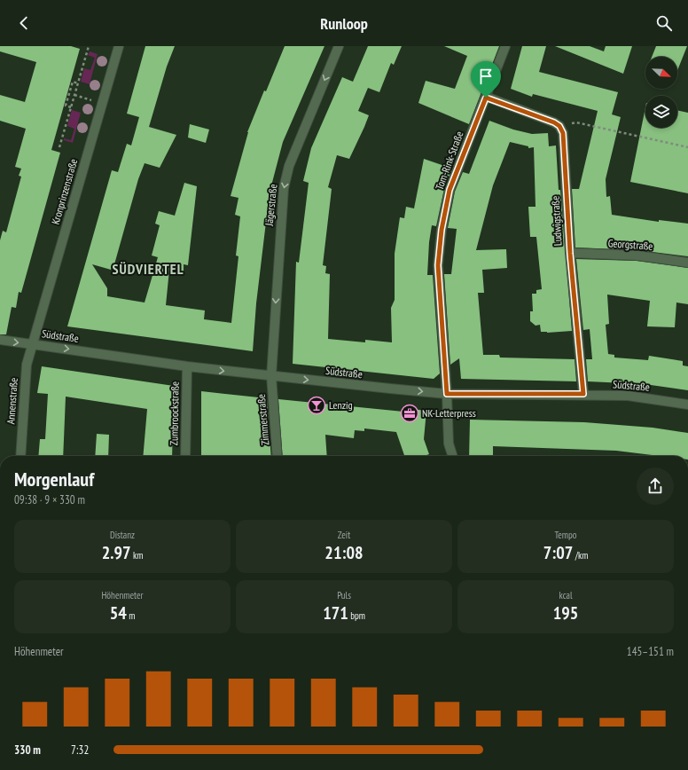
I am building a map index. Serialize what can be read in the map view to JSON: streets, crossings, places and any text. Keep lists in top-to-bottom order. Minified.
{"streets":{"street":["Tom-Rink-Straße","Kronprinzenstraße","Jägerstraße","Ludwigstraße","Georgstraße","Südstraße","Annenstraße","Zumbroockstraße","Zimmerstraße"]},"crossings":[["Tom-Rink-Straße","Ludwigstraße"],["Tom-Rink-Straße","Südstraße"],["Kronprinzenstraße","Südstraße"],["Kronprinzenstraße","Annenstraße"],["Jägerstraße","Südstraße"],["Jägerstraße","Zimmerstraße"],["Ludwigstraße","Georgstraße"],["Ludwigstraße","Südstraße"],["Südstraße","Annenstraße"],["Südstraße","Zumbroockstraße"],["Südstraße","Zimmerstraße"]],"one_way":["Jägerstraße","Südstraße"],"districts":["SÜDVIERTEL"],"places":{"bar":["Lenzig"],"office":["NK-Letterpress"]},"north":"bottom right","page":{"header":"Runloop","heading":["Morgenlauf","09:38 · 9 × 330 m"],"stats":[["Distanz","2.97 km"],["Zeit","21:08"],["Tempo","7:07 /km"],["Höhenmeter","54 m"],["Puls","171 bpm"],["kcal","195"]],"chart":["Höhenmeter","145–151 m"],"list":[{"name":"330 m","note":"7:32"}]}}
